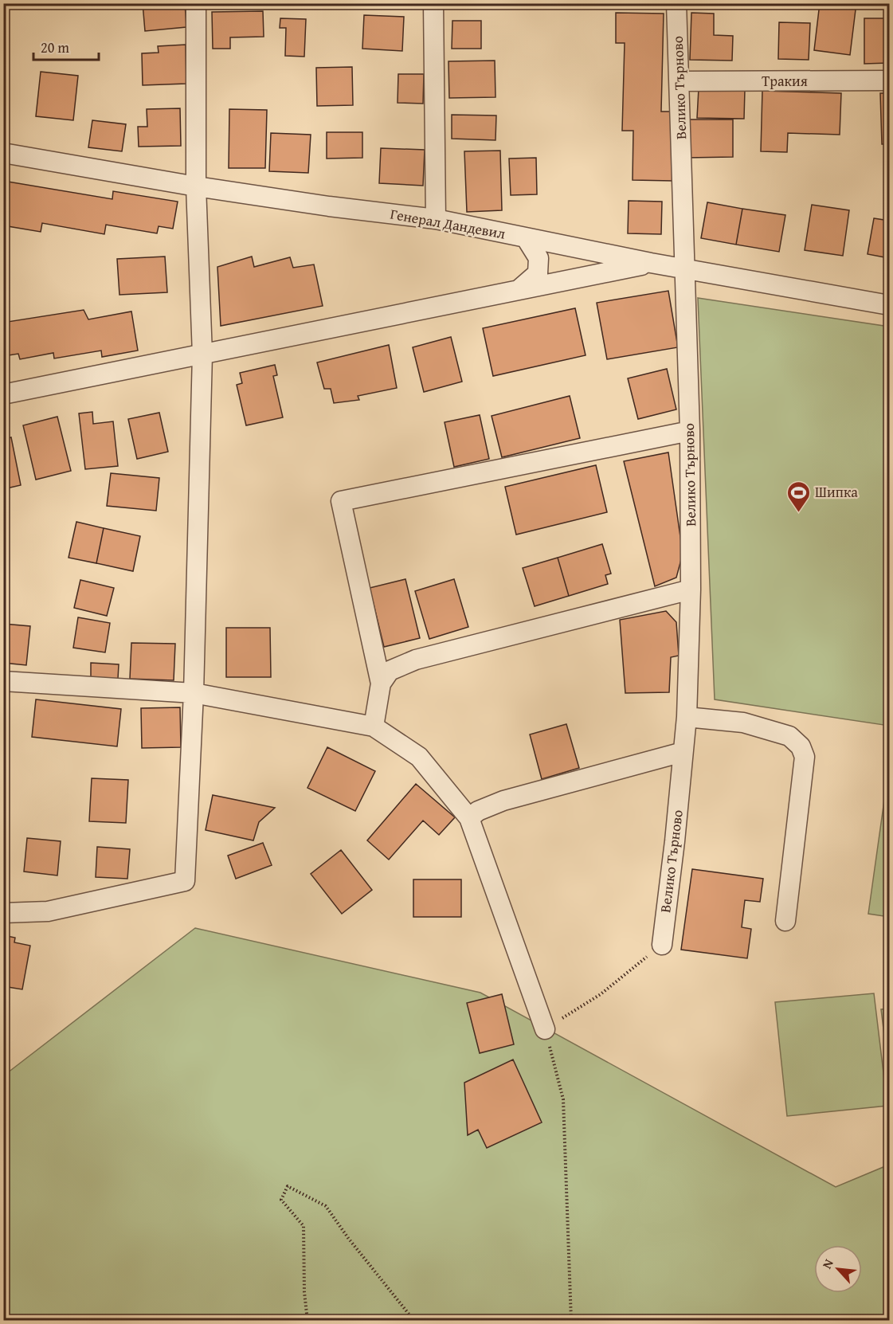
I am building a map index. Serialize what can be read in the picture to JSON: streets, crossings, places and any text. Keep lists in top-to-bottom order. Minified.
{"streets":{"street":["Тракия","Велико Търново","Генерал Дандевил"]},"crossings":[["Тракия","Велико Търново"],["Велико Търново","Генерал Дандевил"]],"places":{"sports":["Шипка"]},"scale_bar":"20 m","north":"top left"}
